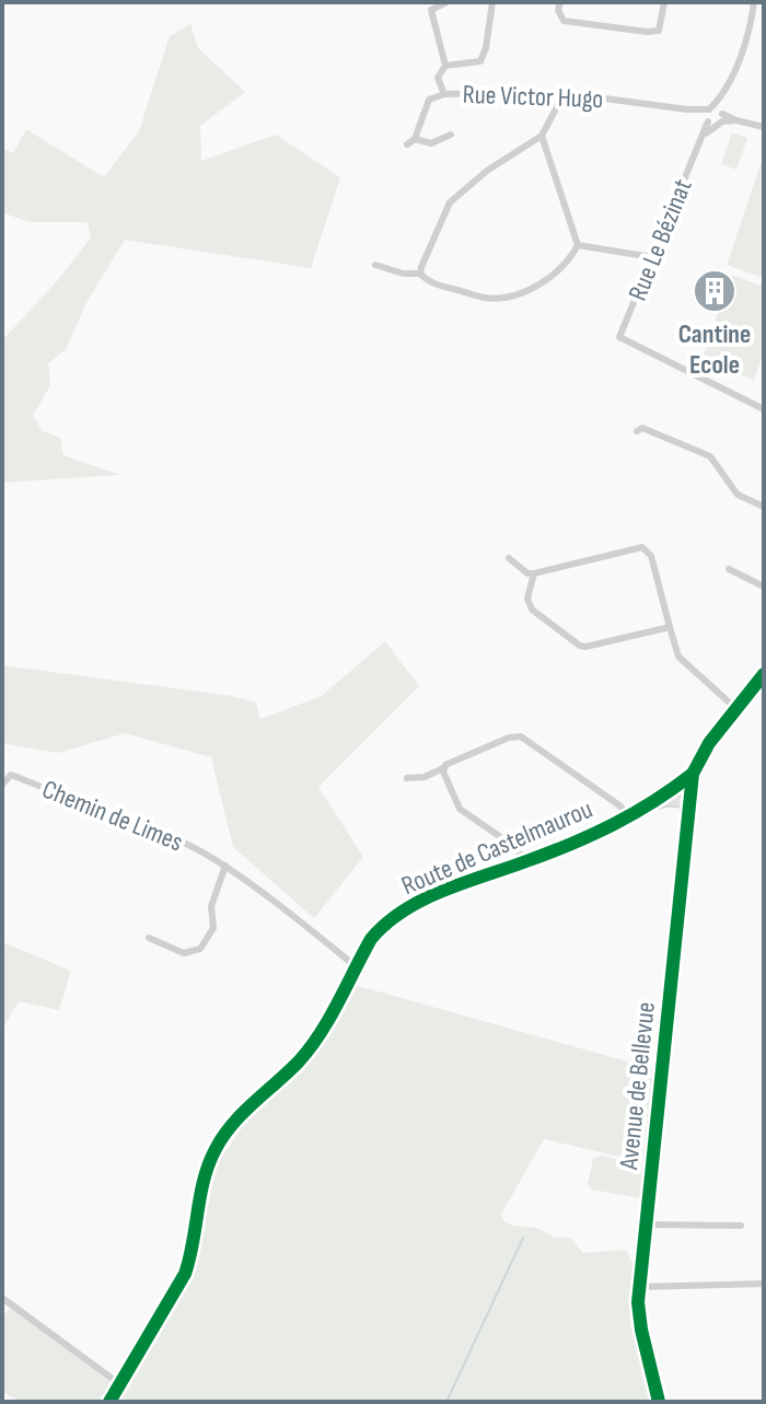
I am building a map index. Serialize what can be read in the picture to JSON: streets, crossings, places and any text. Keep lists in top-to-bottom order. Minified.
{"streets":{"street":["Rue Victor Hugo","Rue Le Bézinat","Chemin de Limes","Route de Castelmaurou","Avenue de Bellevue"]},"crossings":[["Rue Victor Hugo","Rue Le Bézinat"],["Route de Castelmaurou","Avenue de Bellevue"]],"places":{"building":["Cantine Ecole"]}}
